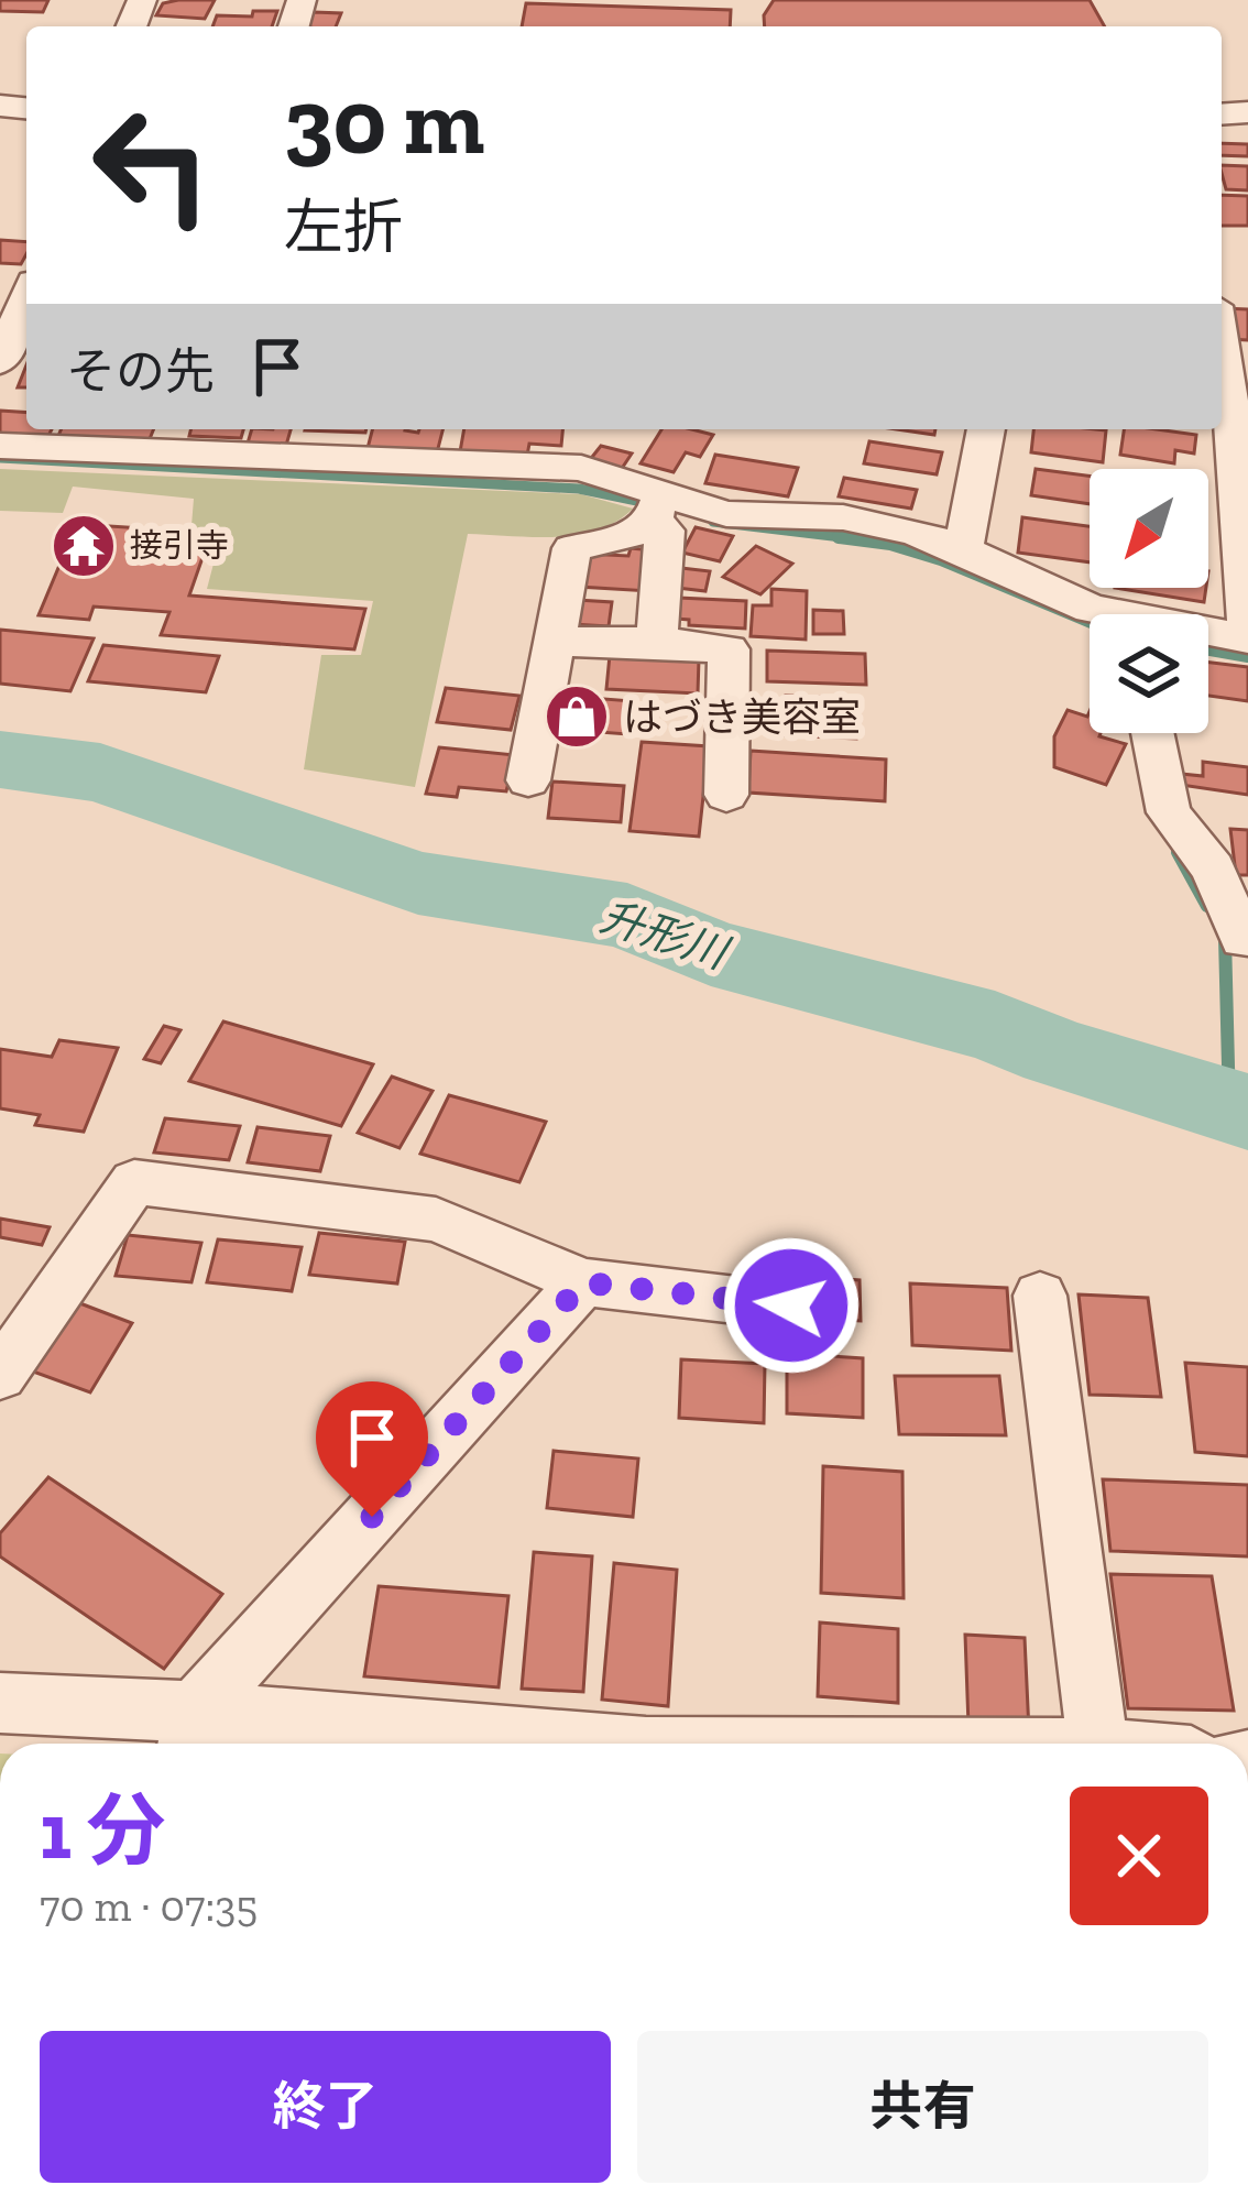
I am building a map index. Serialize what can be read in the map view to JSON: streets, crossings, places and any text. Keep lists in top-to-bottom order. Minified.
{"water":["升形川"],"places":{"temple":["接引寺"],"shop":["はづき美容室"]},"north":"bottom left","page":{"turn":["30 m","左折"],"then":"その先","heading":["1 分","70 m · 07:35"],"buttons":["終了","共有"]}}
